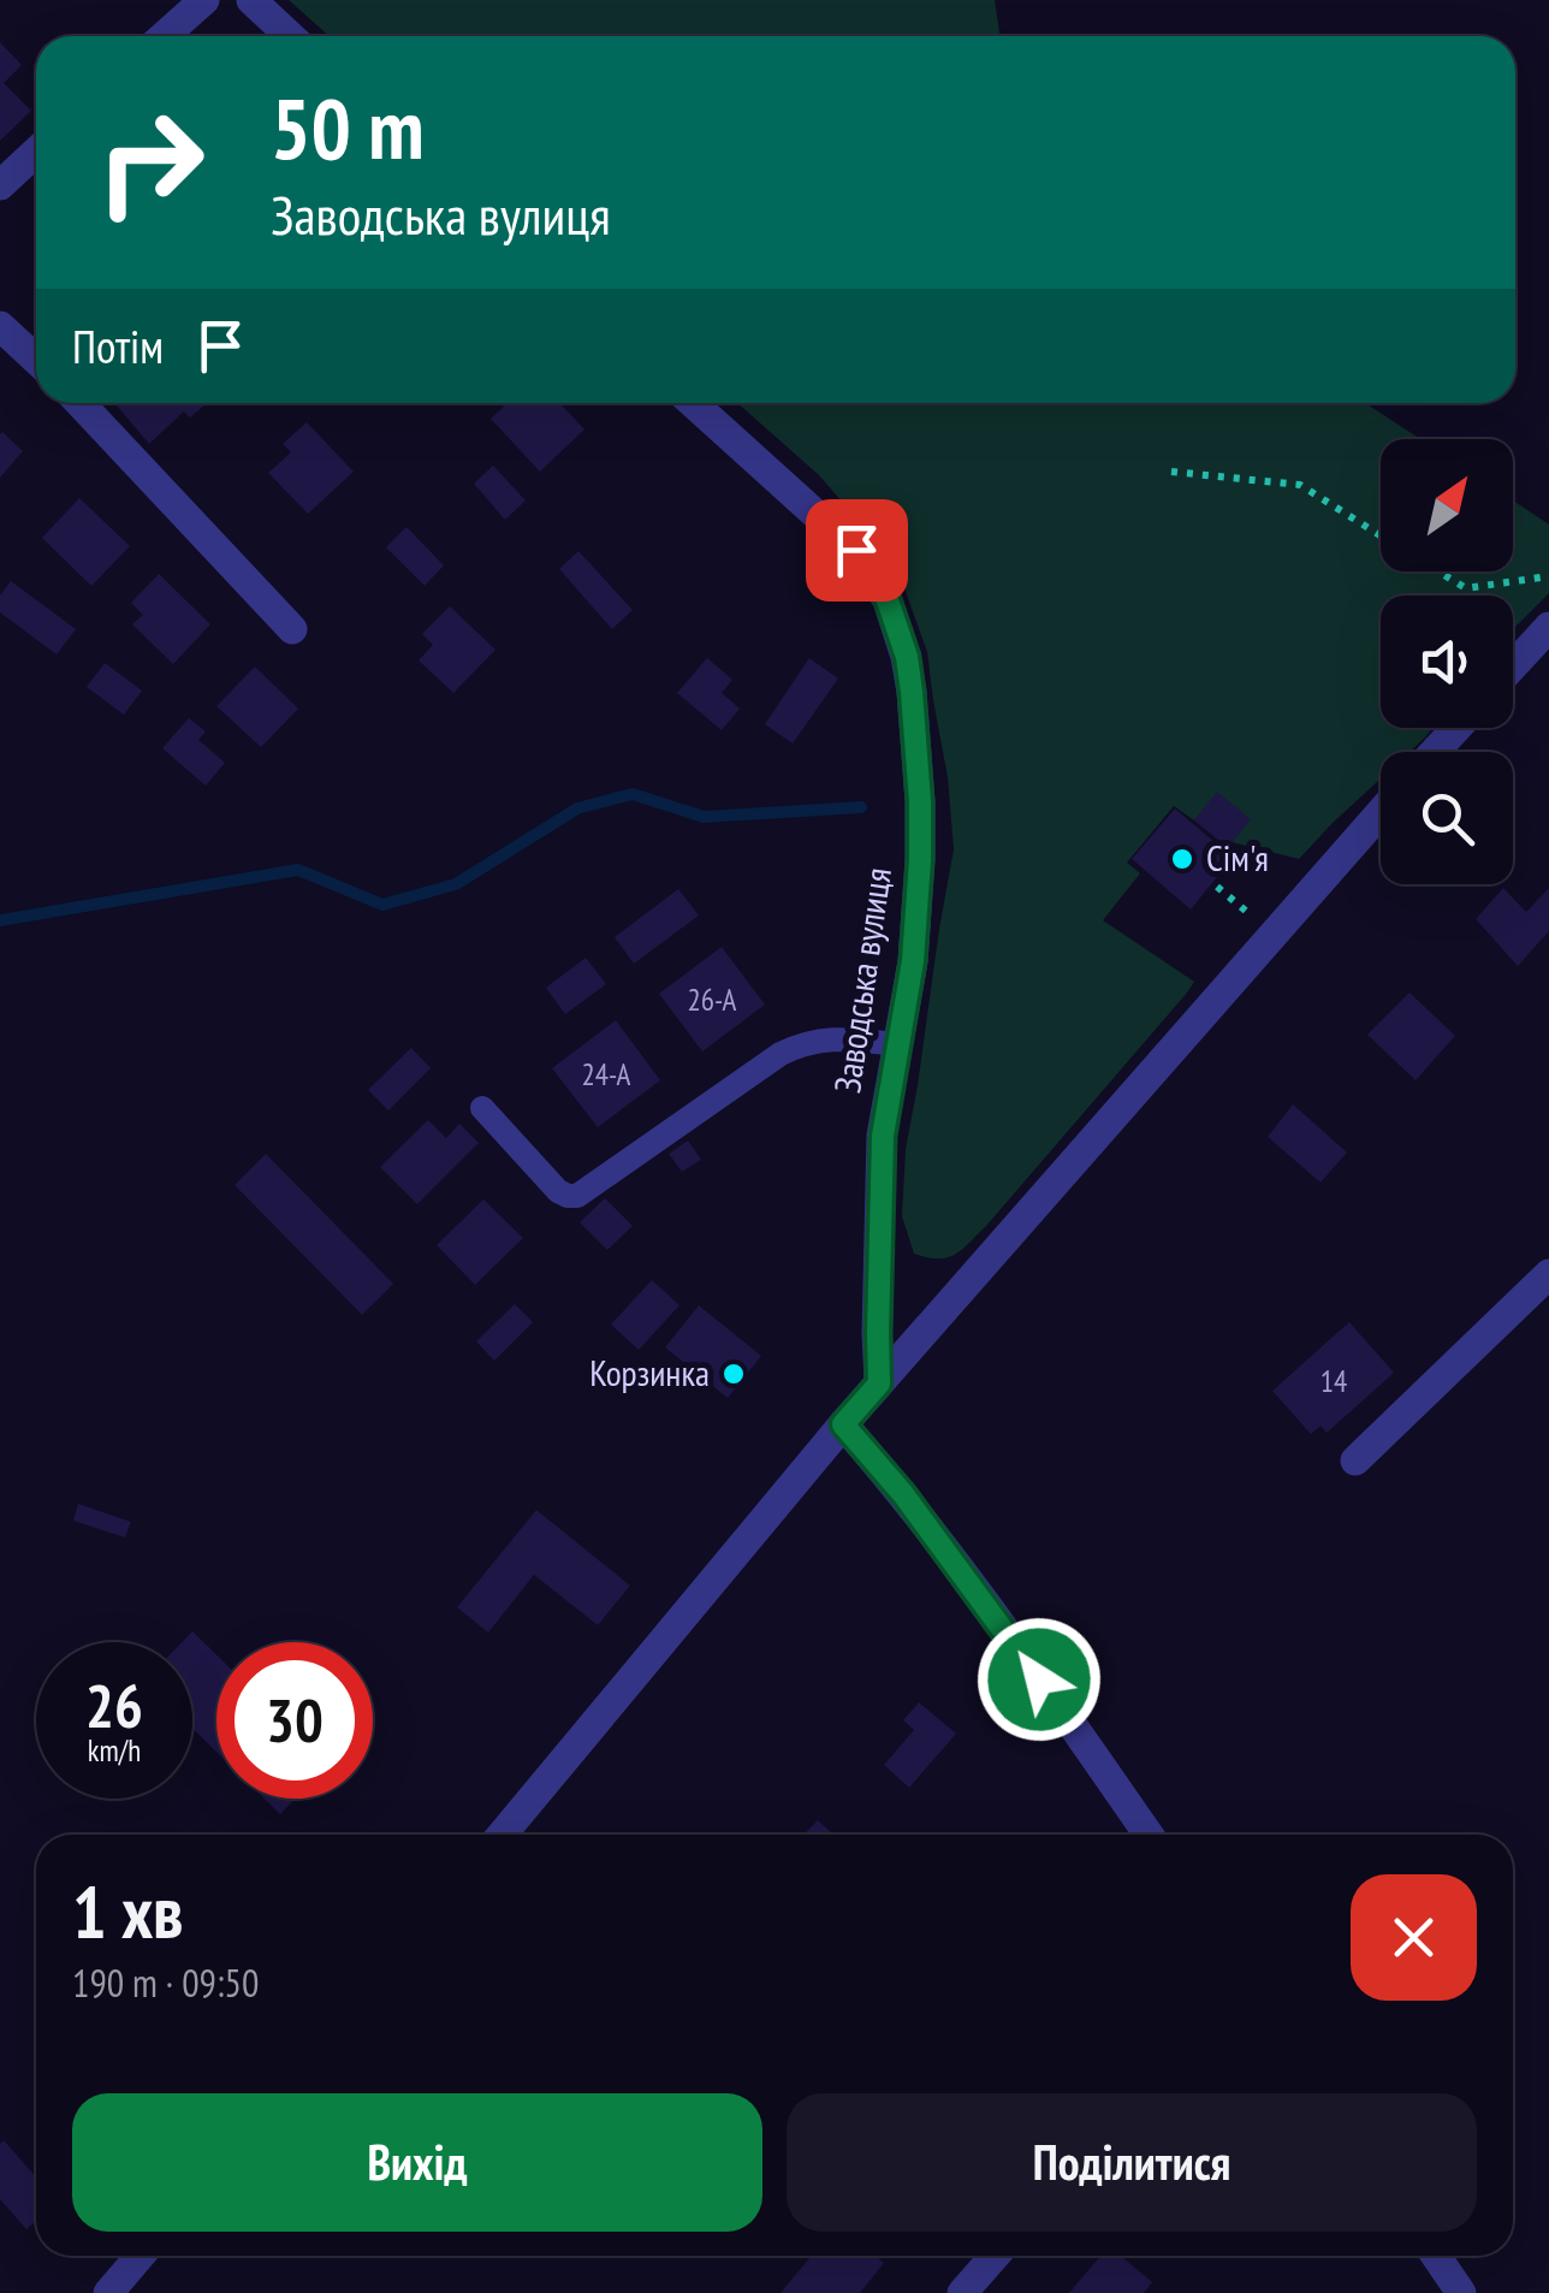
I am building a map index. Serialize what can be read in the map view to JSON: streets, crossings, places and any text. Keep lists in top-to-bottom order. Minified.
{"streets":{"street":["Заводська вулиця"]},"places":["Сім'я","Корзинка"],"house_numbers":["26-А","24-А","14"],"north":"top right","page":{"turn":["50 m","Заводська вулиця"],"then":"Потім","speed":"26 km/h","limit":"30","heading":["1 хв","190 m · 09:50"],"buttons":["Вихід","Поділитися"]}}
